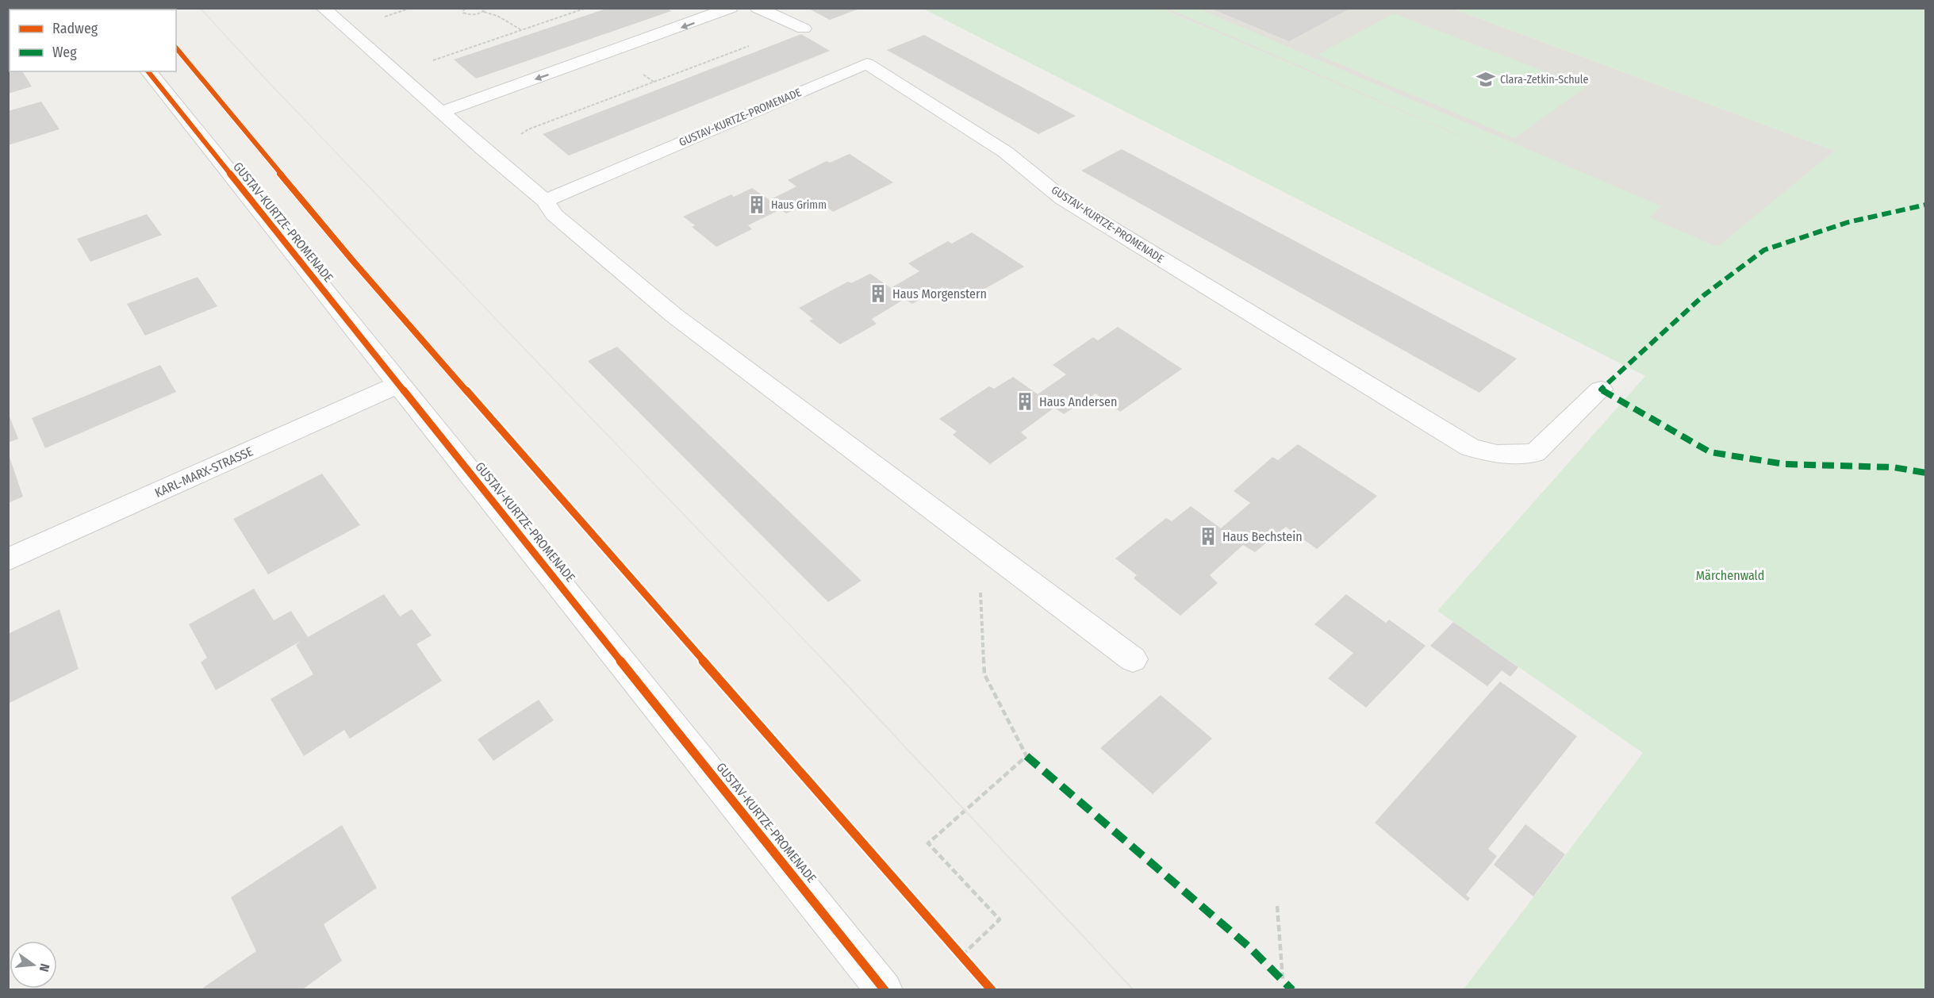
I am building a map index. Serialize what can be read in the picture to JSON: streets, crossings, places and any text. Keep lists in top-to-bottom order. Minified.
{"streets":{"street":["GUSTAV-KURTZE-PROMENADE","KARL-MARX-STRASSE"]},"crossings":[["GUSTAV-KURTZE-PROMENADE","KARL-MARX-STRASSE"]],"parks":["Märchenwald"],"places":{"school or university":["Clara-Zetkin-Schule"],"building":["Haus Grimm","Haus Morgenstern","Haus Andersen","Haus Bechstein"]},"legend":["Radweg","Weg"],"north":"right"}
